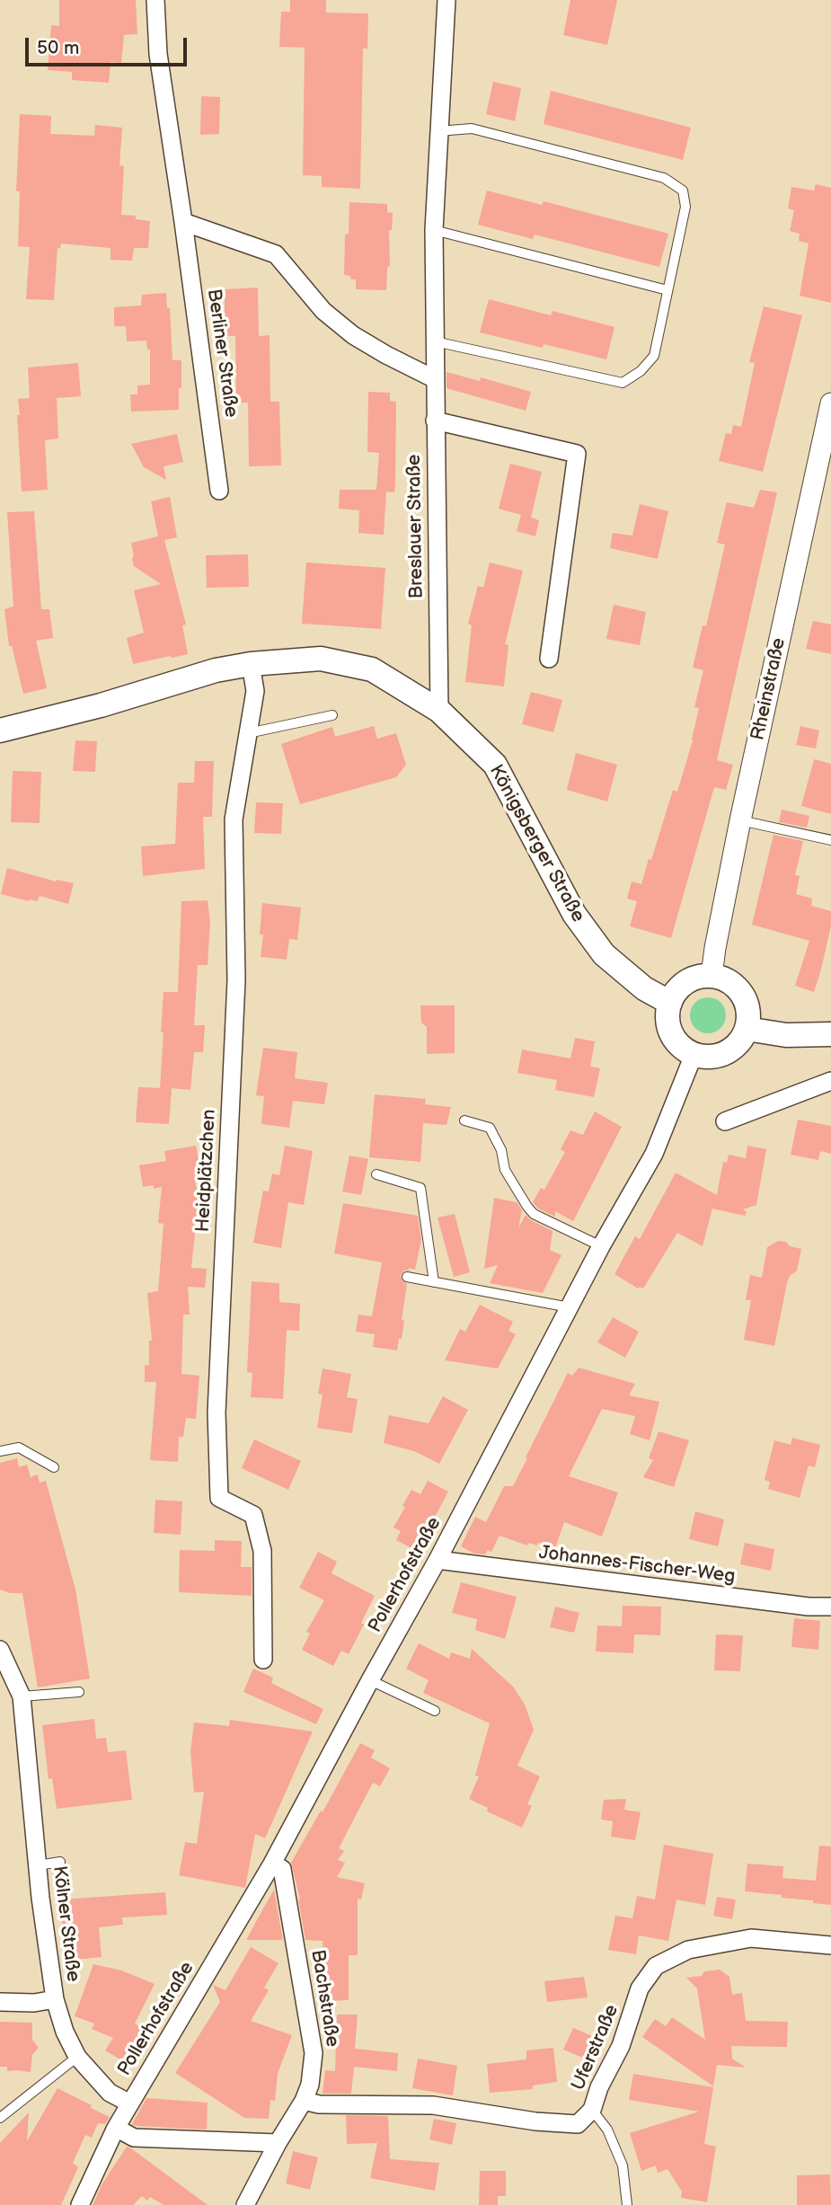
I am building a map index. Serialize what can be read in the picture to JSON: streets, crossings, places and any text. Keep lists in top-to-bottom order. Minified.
{"streets":{"main road":["Königsberger Straße"],"street":["Berliner Straße","Breslauer Straße","Rheinstraße","Heidplätzchen","Johannes-Fischer-Weg","Pollerhofstraße","Kölner Straße","Bachstraße","Uferstraße"]},"crossings":[["Breslauer Straße","Königsberger Straße"],["Rheinstraße","Königsberger Straße"],["Rheinstraße","Pollerhofstraße"],["Königsberger Straße","Heidplätzchen"],["Königsberger Straße","Pollerhofstraße"],["Johannes-Fischer-Weg","Pollerhofstraße"],["Pollerhofstraße","Kölner Straße"],["Pollerhofstraße","Bachstraße"],["Bachstraße","Uferstraße"]],"scale_bar":"50 m"}
